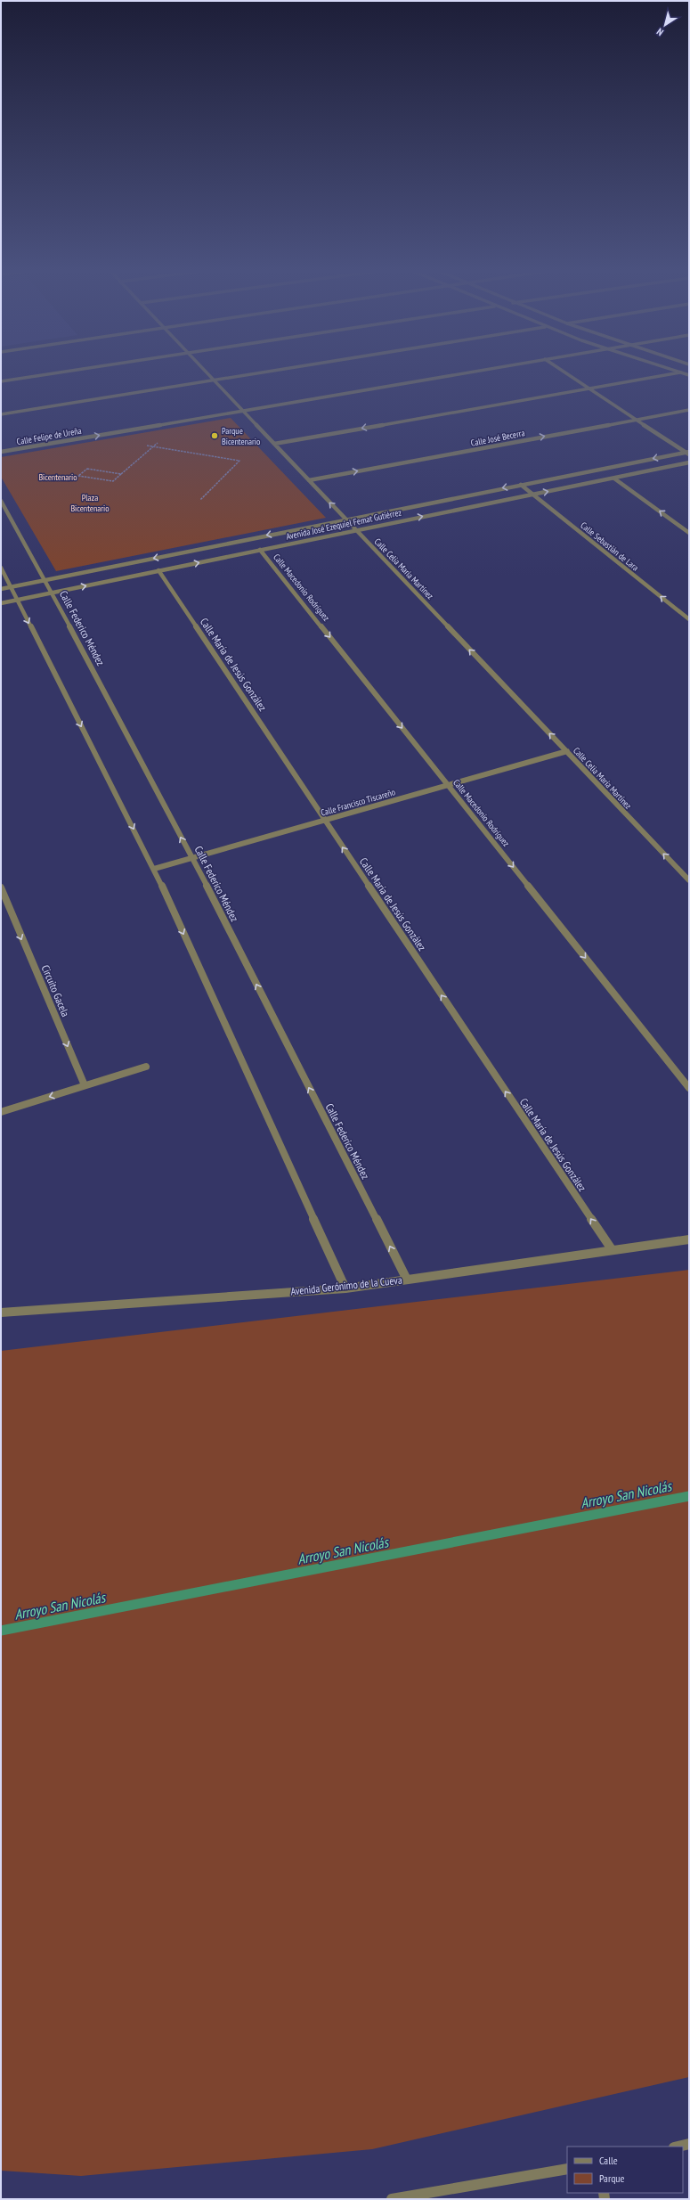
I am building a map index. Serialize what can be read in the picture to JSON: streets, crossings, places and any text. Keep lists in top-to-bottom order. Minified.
{"streets":{"street":["Calle Felipe de Ureña","Calle José Becerra","Avenida José Ezequiel Femat Gutiérrez","Calle Sebastián de Lara","Calle Celia María Martínez","Calle Macedonio Rodríguez","Calle Federico Méndez","Calle María de Jesús González","Calle Francisco Tiscareño","Circuito Gacela","Avenida Gerónimo de la Cueva"]},"crossings":[["Calle Felipe de Ureña","Calle Celia María Martínez"],["Calle José Becerra","Calle Celia María Martínez"],["Avenida José Ezequiel Femat Gutiérrez","Calle Sebastián de Lara"],["Avenida José Ezequiel Femat Gutiérrez","Calle Celia María Martínez"],["Avenida José Ezequiel Femat Gutiérrez","Calle Macedonio Rodríguez"],["Avenida José Ezequiel Femat Gutiérrez","Calle Federico Méndez"],["Avenida José Ezequiel Femat Gutiérrez","Calle María de Jesús González"],["Calle Celia María Martínez","Calle Francisco Tiscareño"],["Calle Macedonio Rodríguez","Calle Francisco Tiscareño"],["Calle Federico Méndez","Calle Francisco Tiscareño"],["Calle Federico Méndez","Avenida Gerónimo de la Cueva"],["Calle María de Jesús González","Calle Francisco Tiscareño"],["Calle María de Jesús González","Avenida Gerónimo de la Cueva"]],"one_way":["Calle Sebastián de Lara","Calle Celia María Martínez","Calle Macedonio Rodríguez","Calle María de Jesús González","Circuito Gacela"],"water":["Arroyo San Nicolás"],"parks":["Bicentenario","Plaza Bicentenario"],"places":["Parque Bicentenario"],"legend":["Calle","Parque"],"north":"bottom left"}
